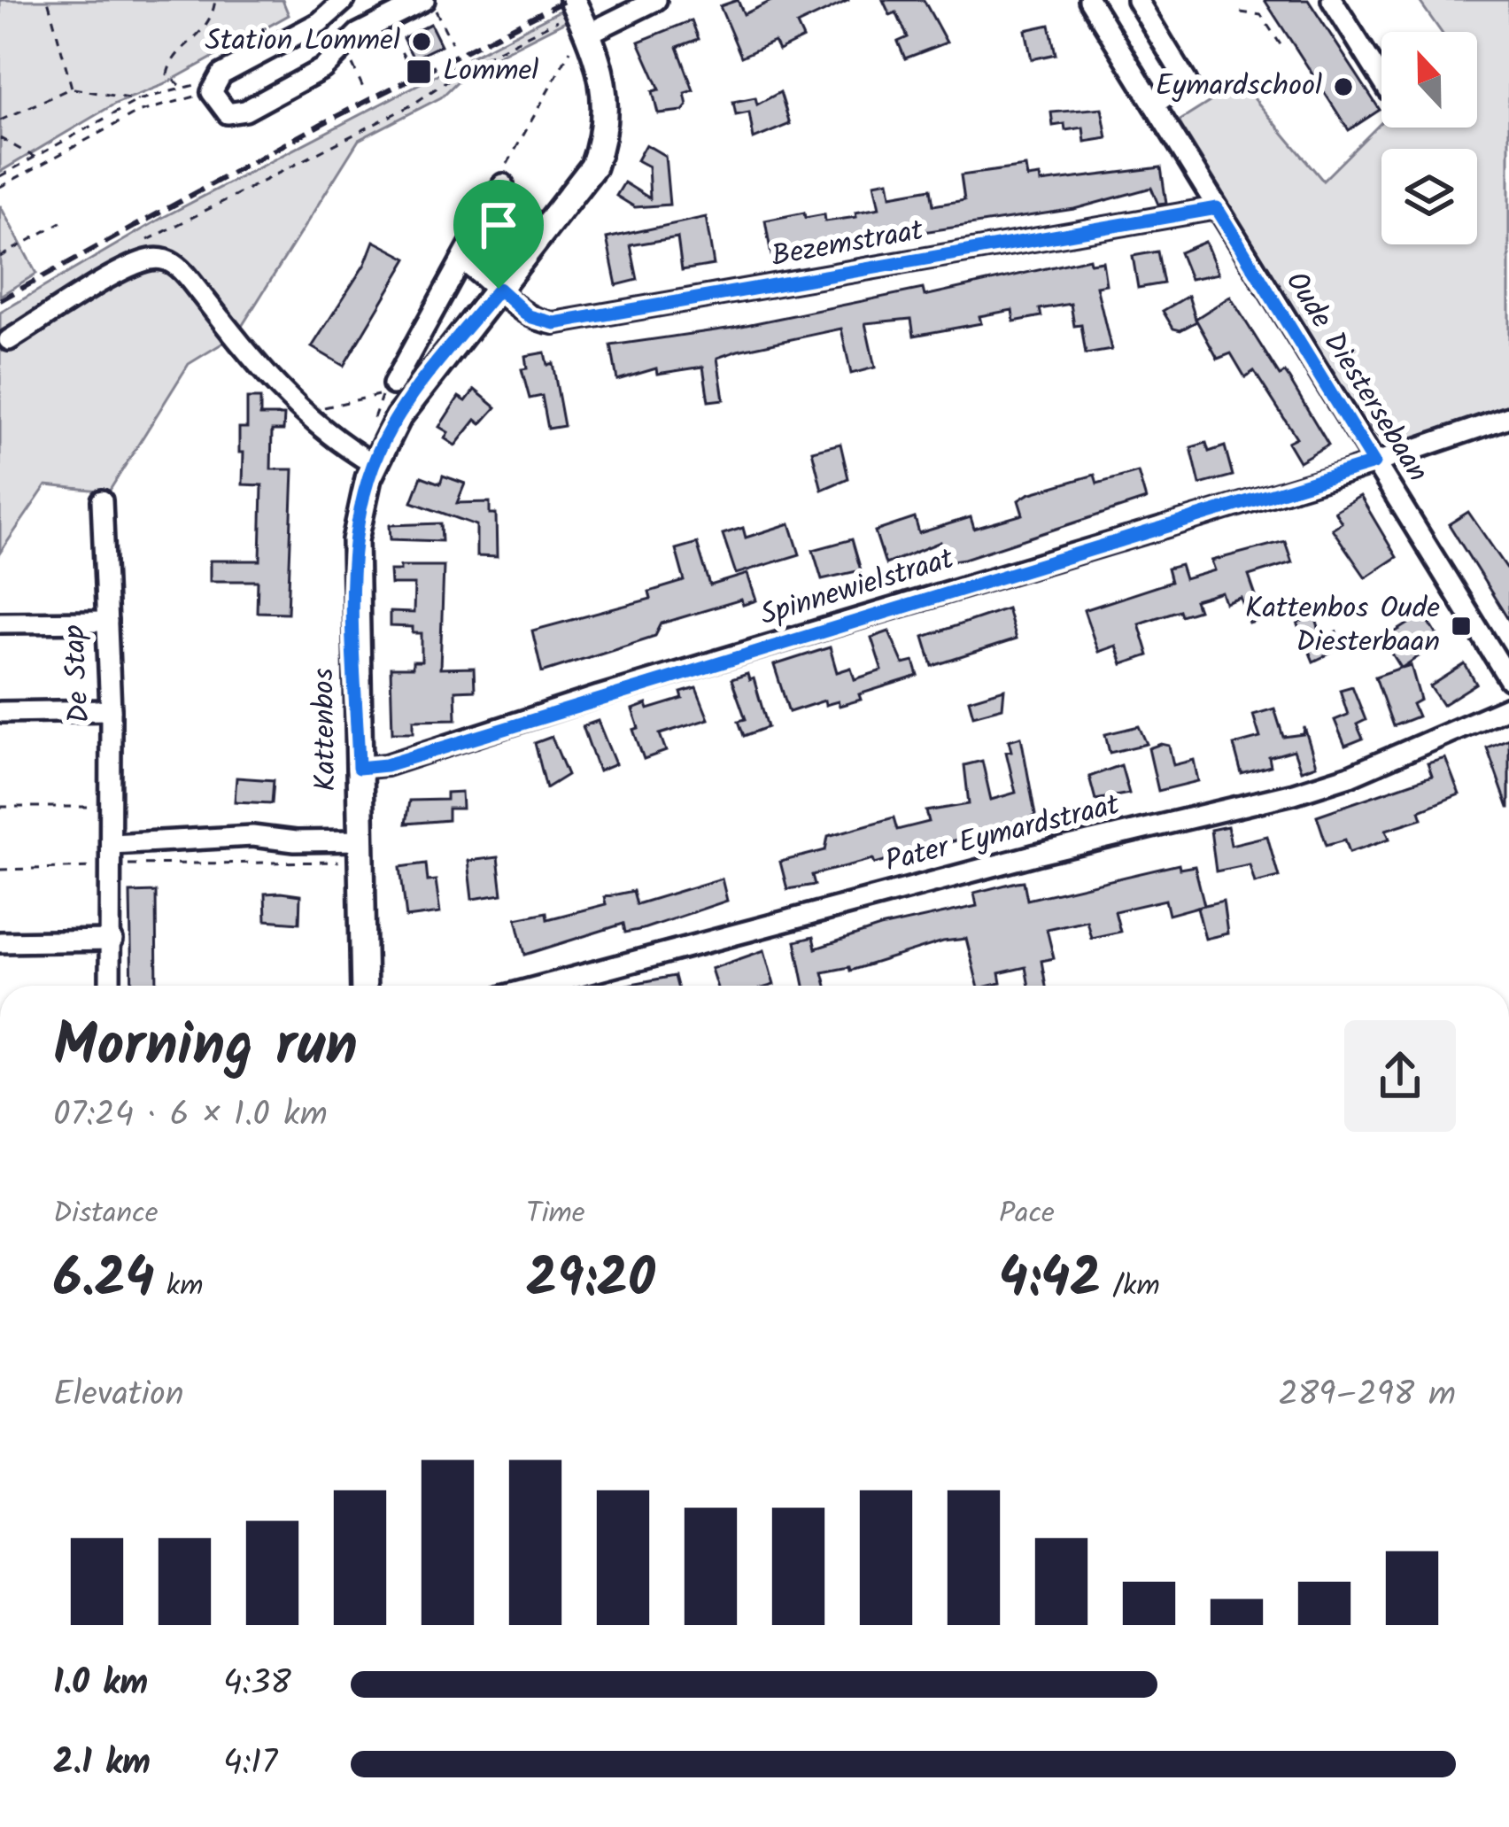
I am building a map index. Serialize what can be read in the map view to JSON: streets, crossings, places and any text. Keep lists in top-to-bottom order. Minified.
{"streets":{"main road":["Kattenbos"],"street":["Bezemstraat","Oude Diestersebaan","Spinnewielstraat","De Stap","Pater Eymardstraat"]},"crossings":[["Bezemstraat","Oude Diestersebaan"],["Bezemstraat","Kattenbos"],["Oude Diestersebaan","Spinnewielstraat"],["Spinnewielstraat","Kattenbos"]],"places":{"other":["Station Lommel","Eymardschool"],"transit":["Lommel","Kattenbos Oude Diesterbaan"]},"north":"top","page":{"heading":["Morning run","07:24 · 6 × 1.0 km"],"stats":[["Distance","6.24 km"],["Time","29:20"],["Pace","4:42 /km"]],"chart":["Elevation","289–298 m"],"list":[{"name":"1.0 km","note":"4:38"},{"name":"2.1 km","note":"4:17"}]}}
